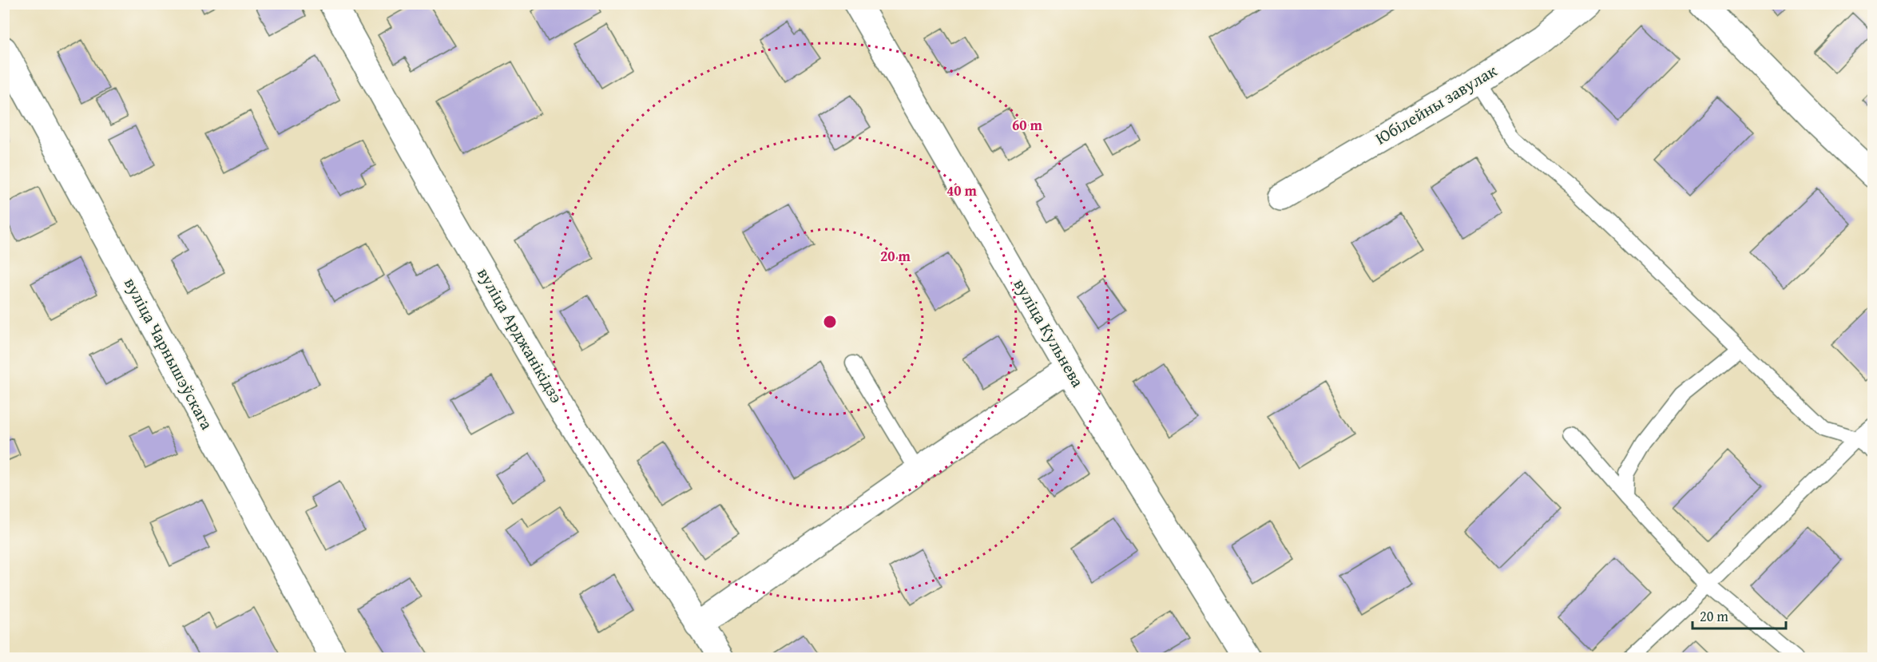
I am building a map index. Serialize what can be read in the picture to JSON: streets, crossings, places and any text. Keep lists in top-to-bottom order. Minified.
{"streets":{"street":["Юбілейны завулак","вуліца Кульнева","вуліца Арджанікідзэ","вуліца Чарнышэўскага"]},"scale_bar":"20 m","rings":["60 m","40 m","20 m"]}
